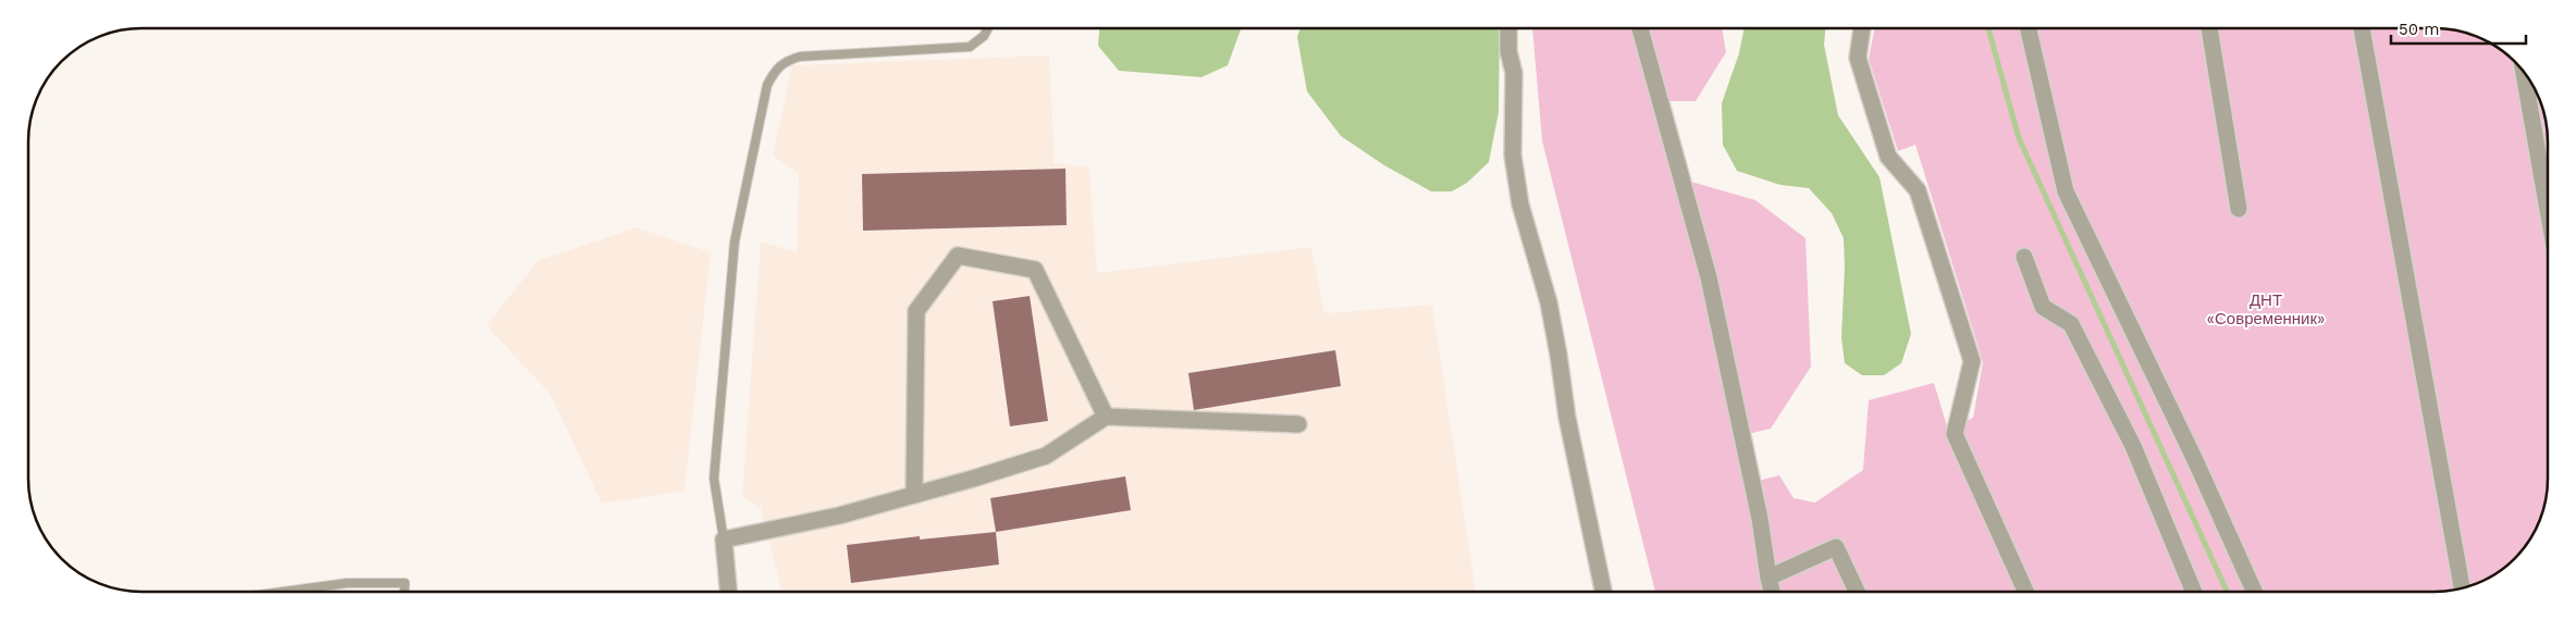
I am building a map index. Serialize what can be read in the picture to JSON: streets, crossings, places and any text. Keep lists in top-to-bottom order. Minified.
{"parks":["ДНТ «Современник»"],"scale_bar":"50 m"}
